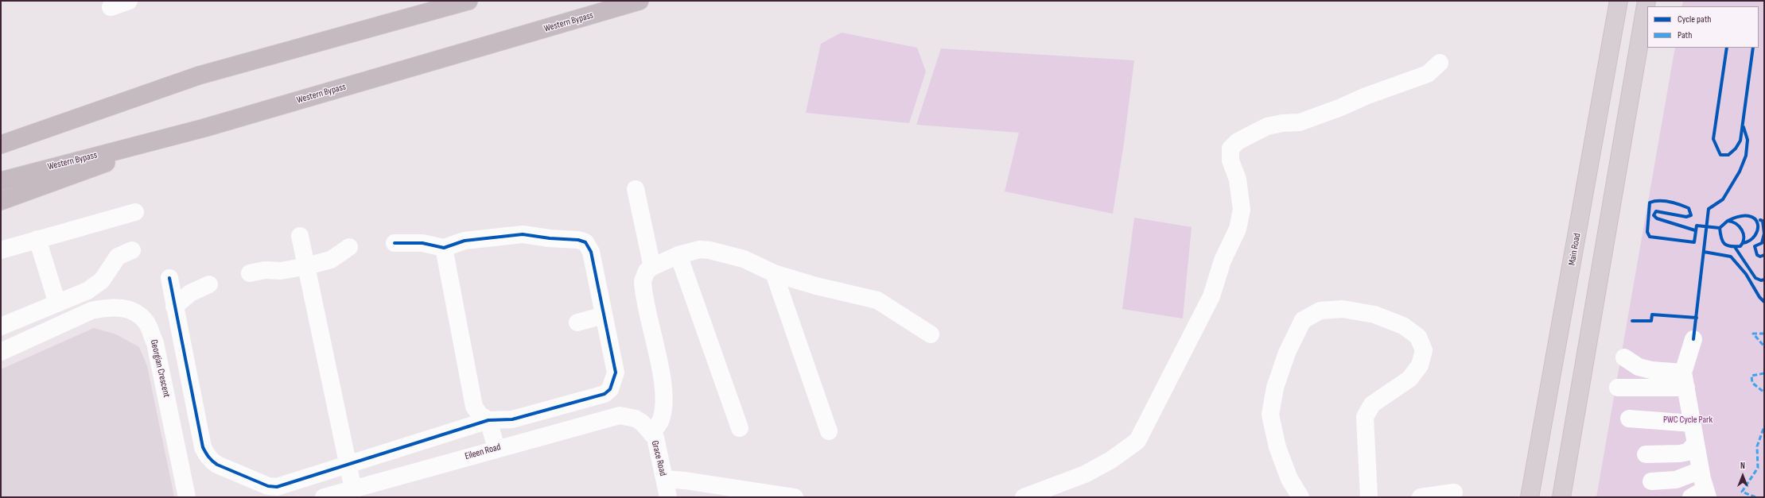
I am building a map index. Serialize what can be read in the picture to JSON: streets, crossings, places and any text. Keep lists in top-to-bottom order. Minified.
{"streets":{"highway":["Western Bypass"],"main road":["Main Road"],"street":["Georgian Crescent","Eileen Road","Grace Road"]},"crossings":[["Eileen Road","Grace Road"]],"parks":["PWC Cycle Park"],"legend":["Cycle path","Path"],"north":"top"}
